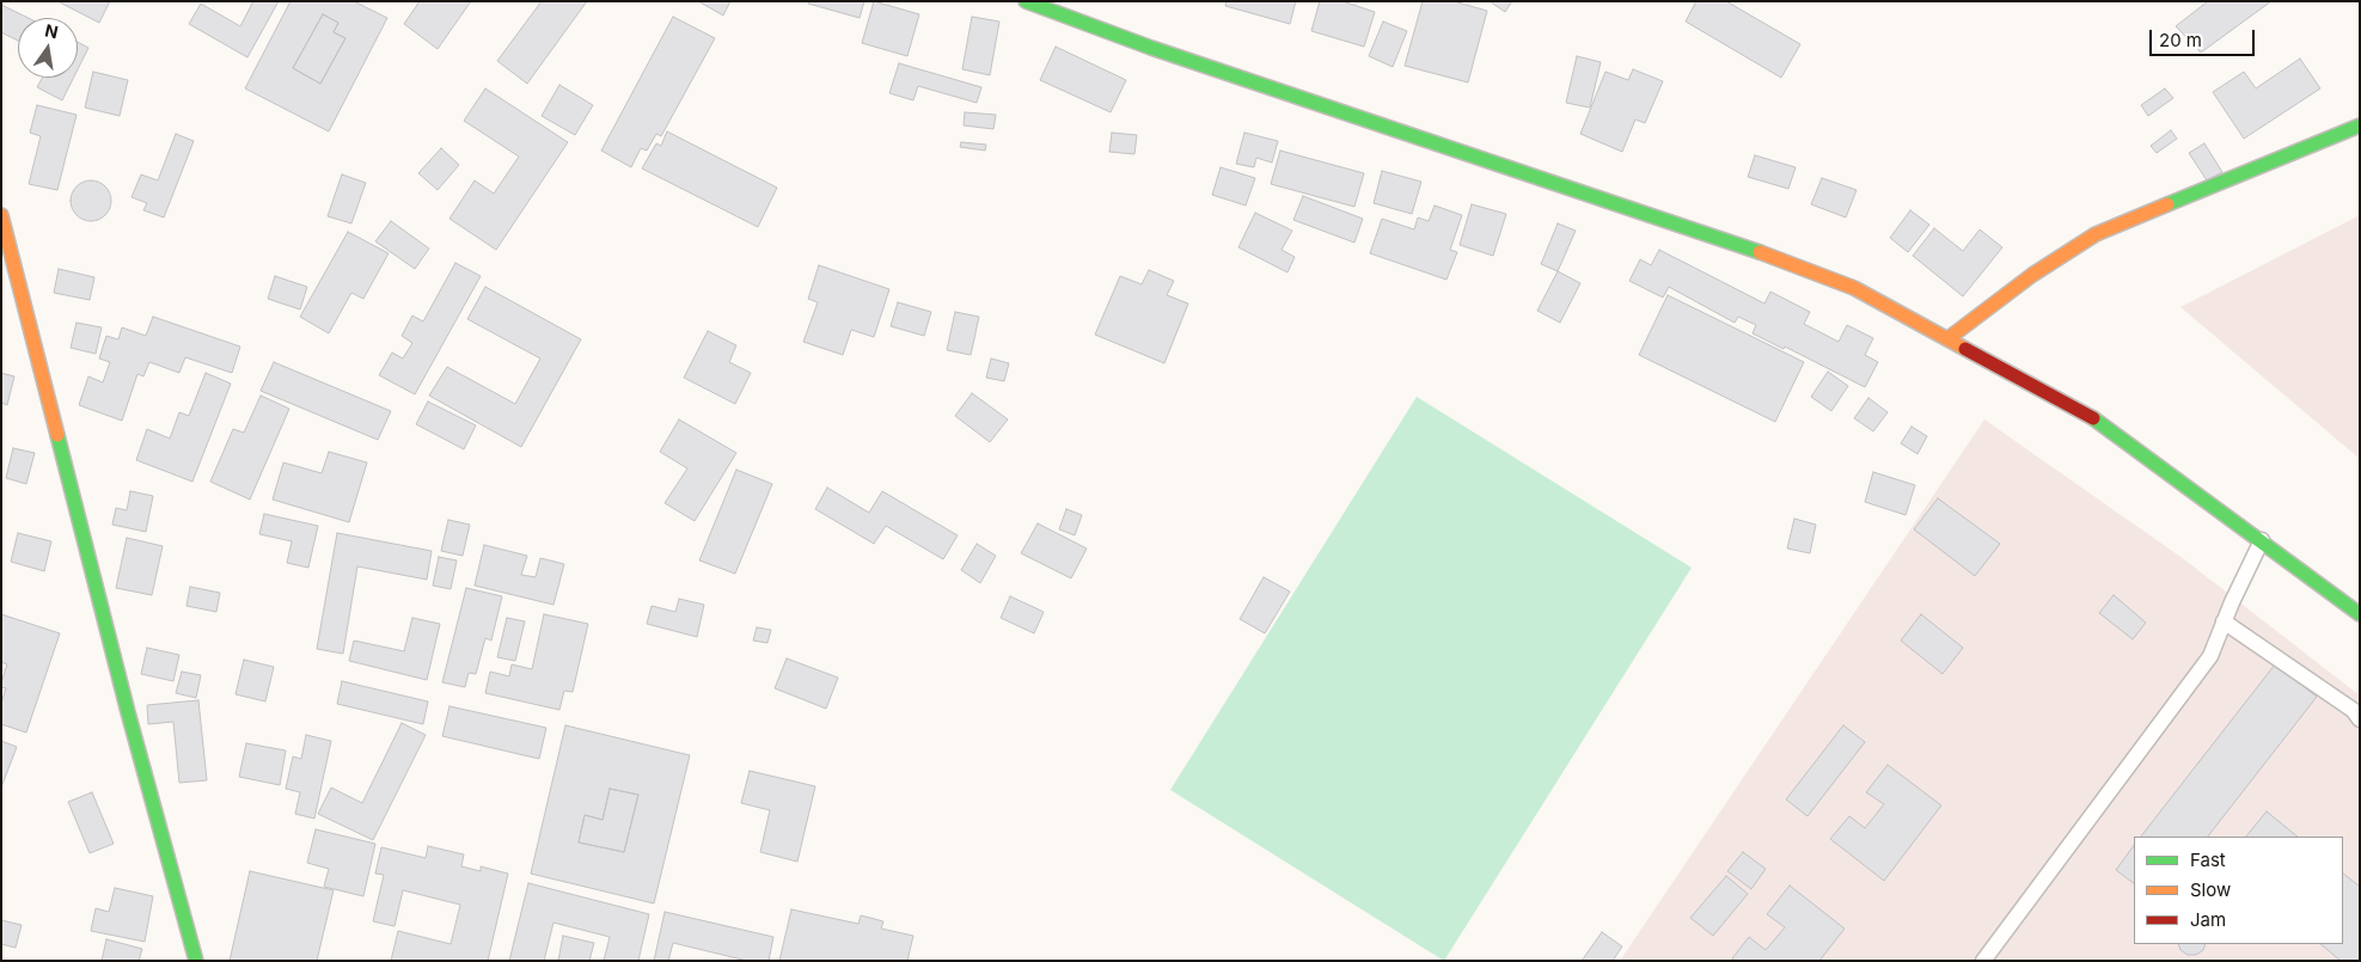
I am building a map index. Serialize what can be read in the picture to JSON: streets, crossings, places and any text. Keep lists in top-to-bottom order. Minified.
{"legend":["Fast","Slow","Jam"],"scale_bar":"20 m","north":"top"}
